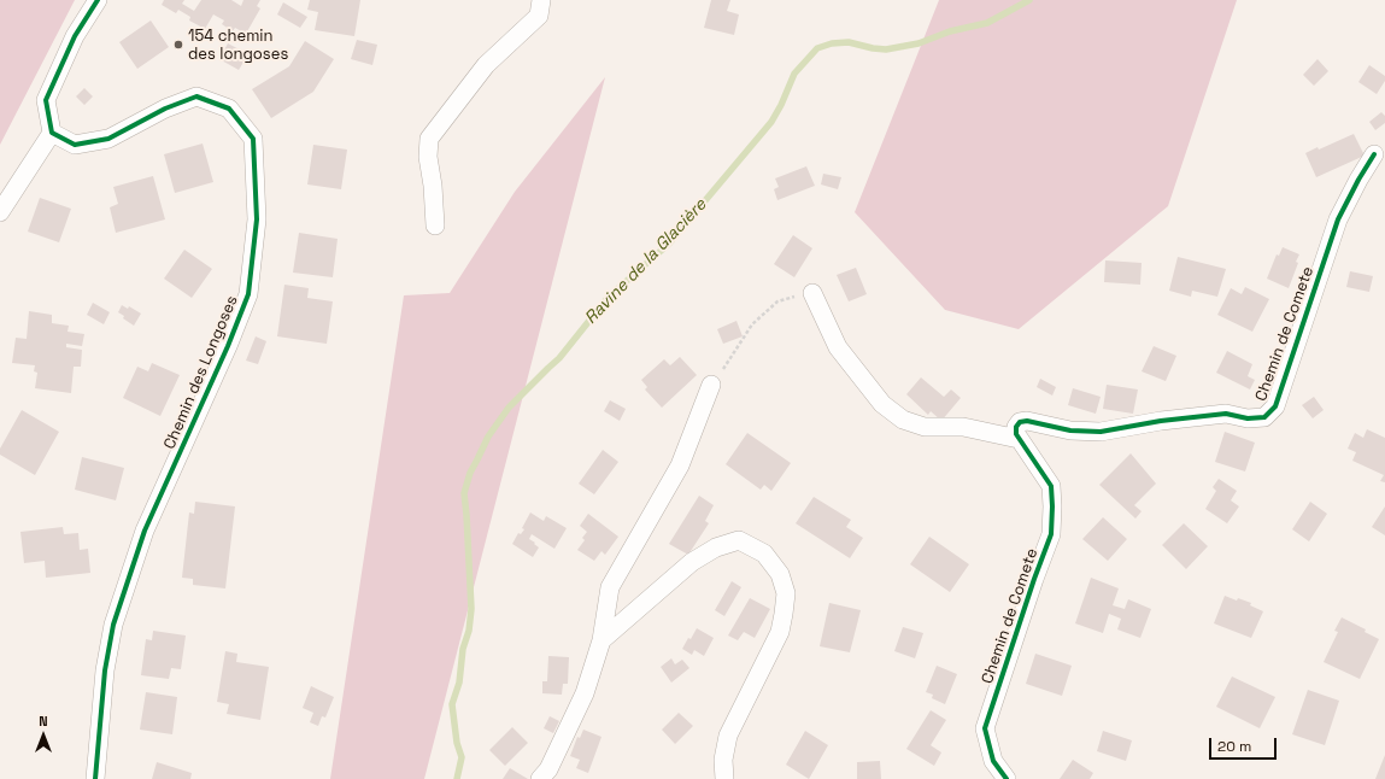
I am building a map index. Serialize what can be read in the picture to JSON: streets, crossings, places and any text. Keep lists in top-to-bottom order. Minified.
{"streets":{"street":["Chemin de Comete","Chemin des Longoses"]},"water":["Ravine de la Glacière"],"places":["154 chemin des longoses"],"scale_bar":"20 m","north":"top"}
